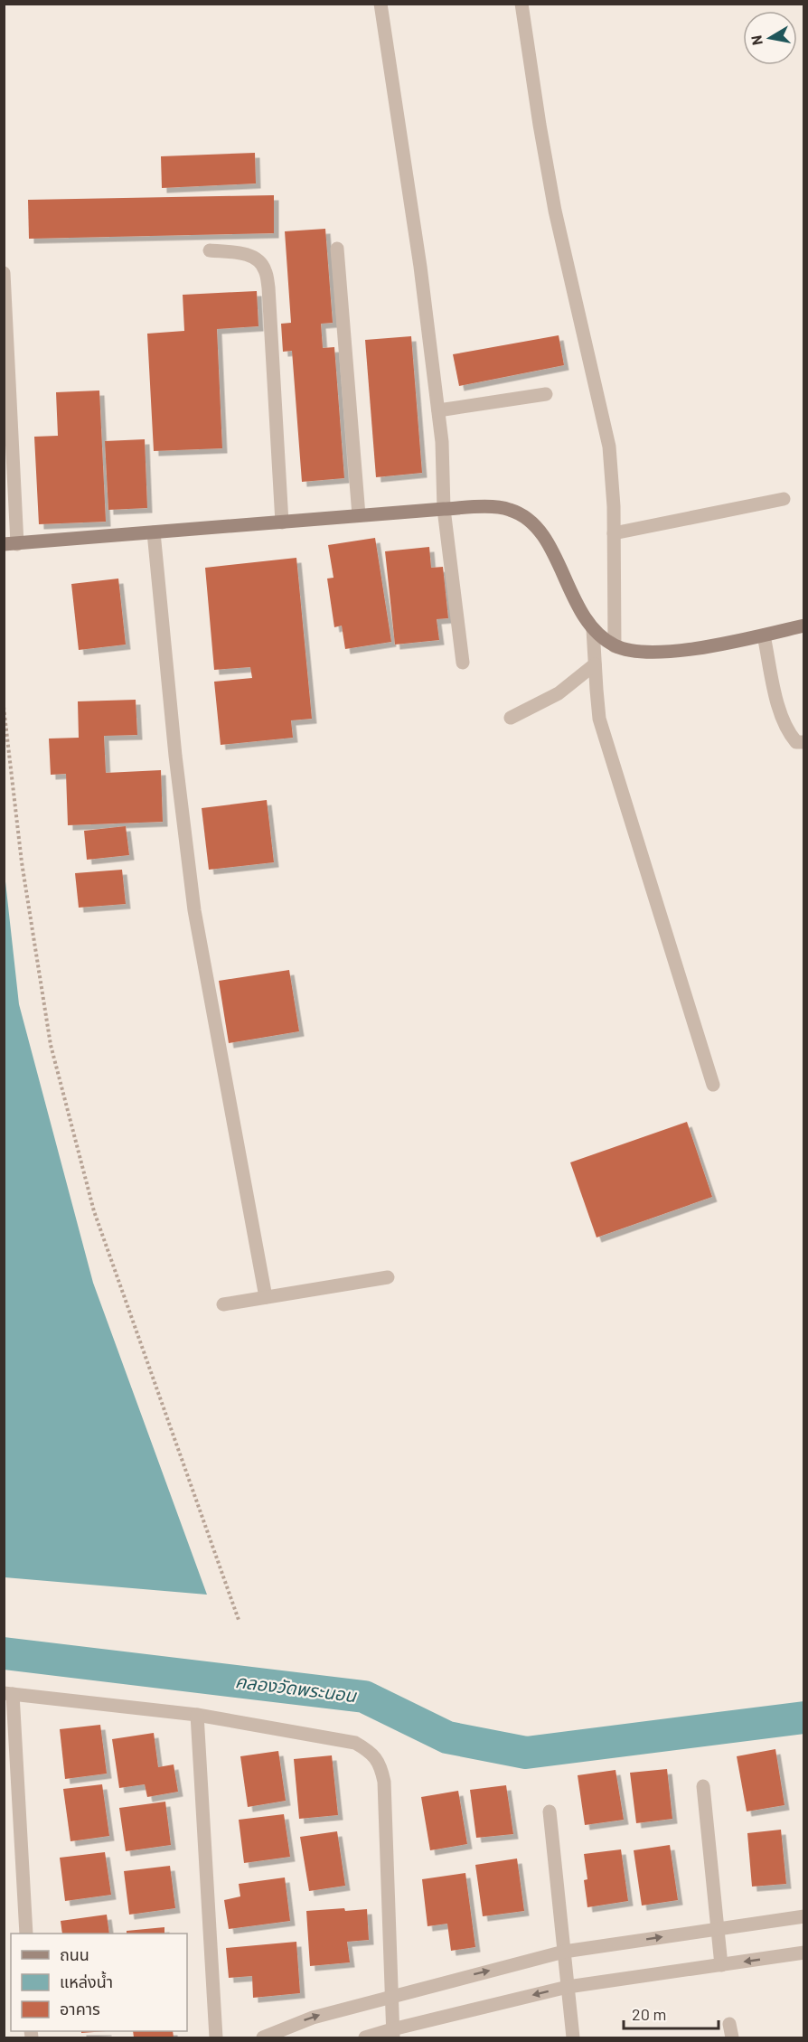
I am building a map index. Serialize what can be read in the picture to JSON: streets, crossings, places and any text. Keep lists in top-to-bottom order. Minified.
{"water":["คลองวัดพระนอน"],"legend":["ถนน","แหล่งน้ำ","อาคาร"],"scale_bar":"20 m","north":"left"}
